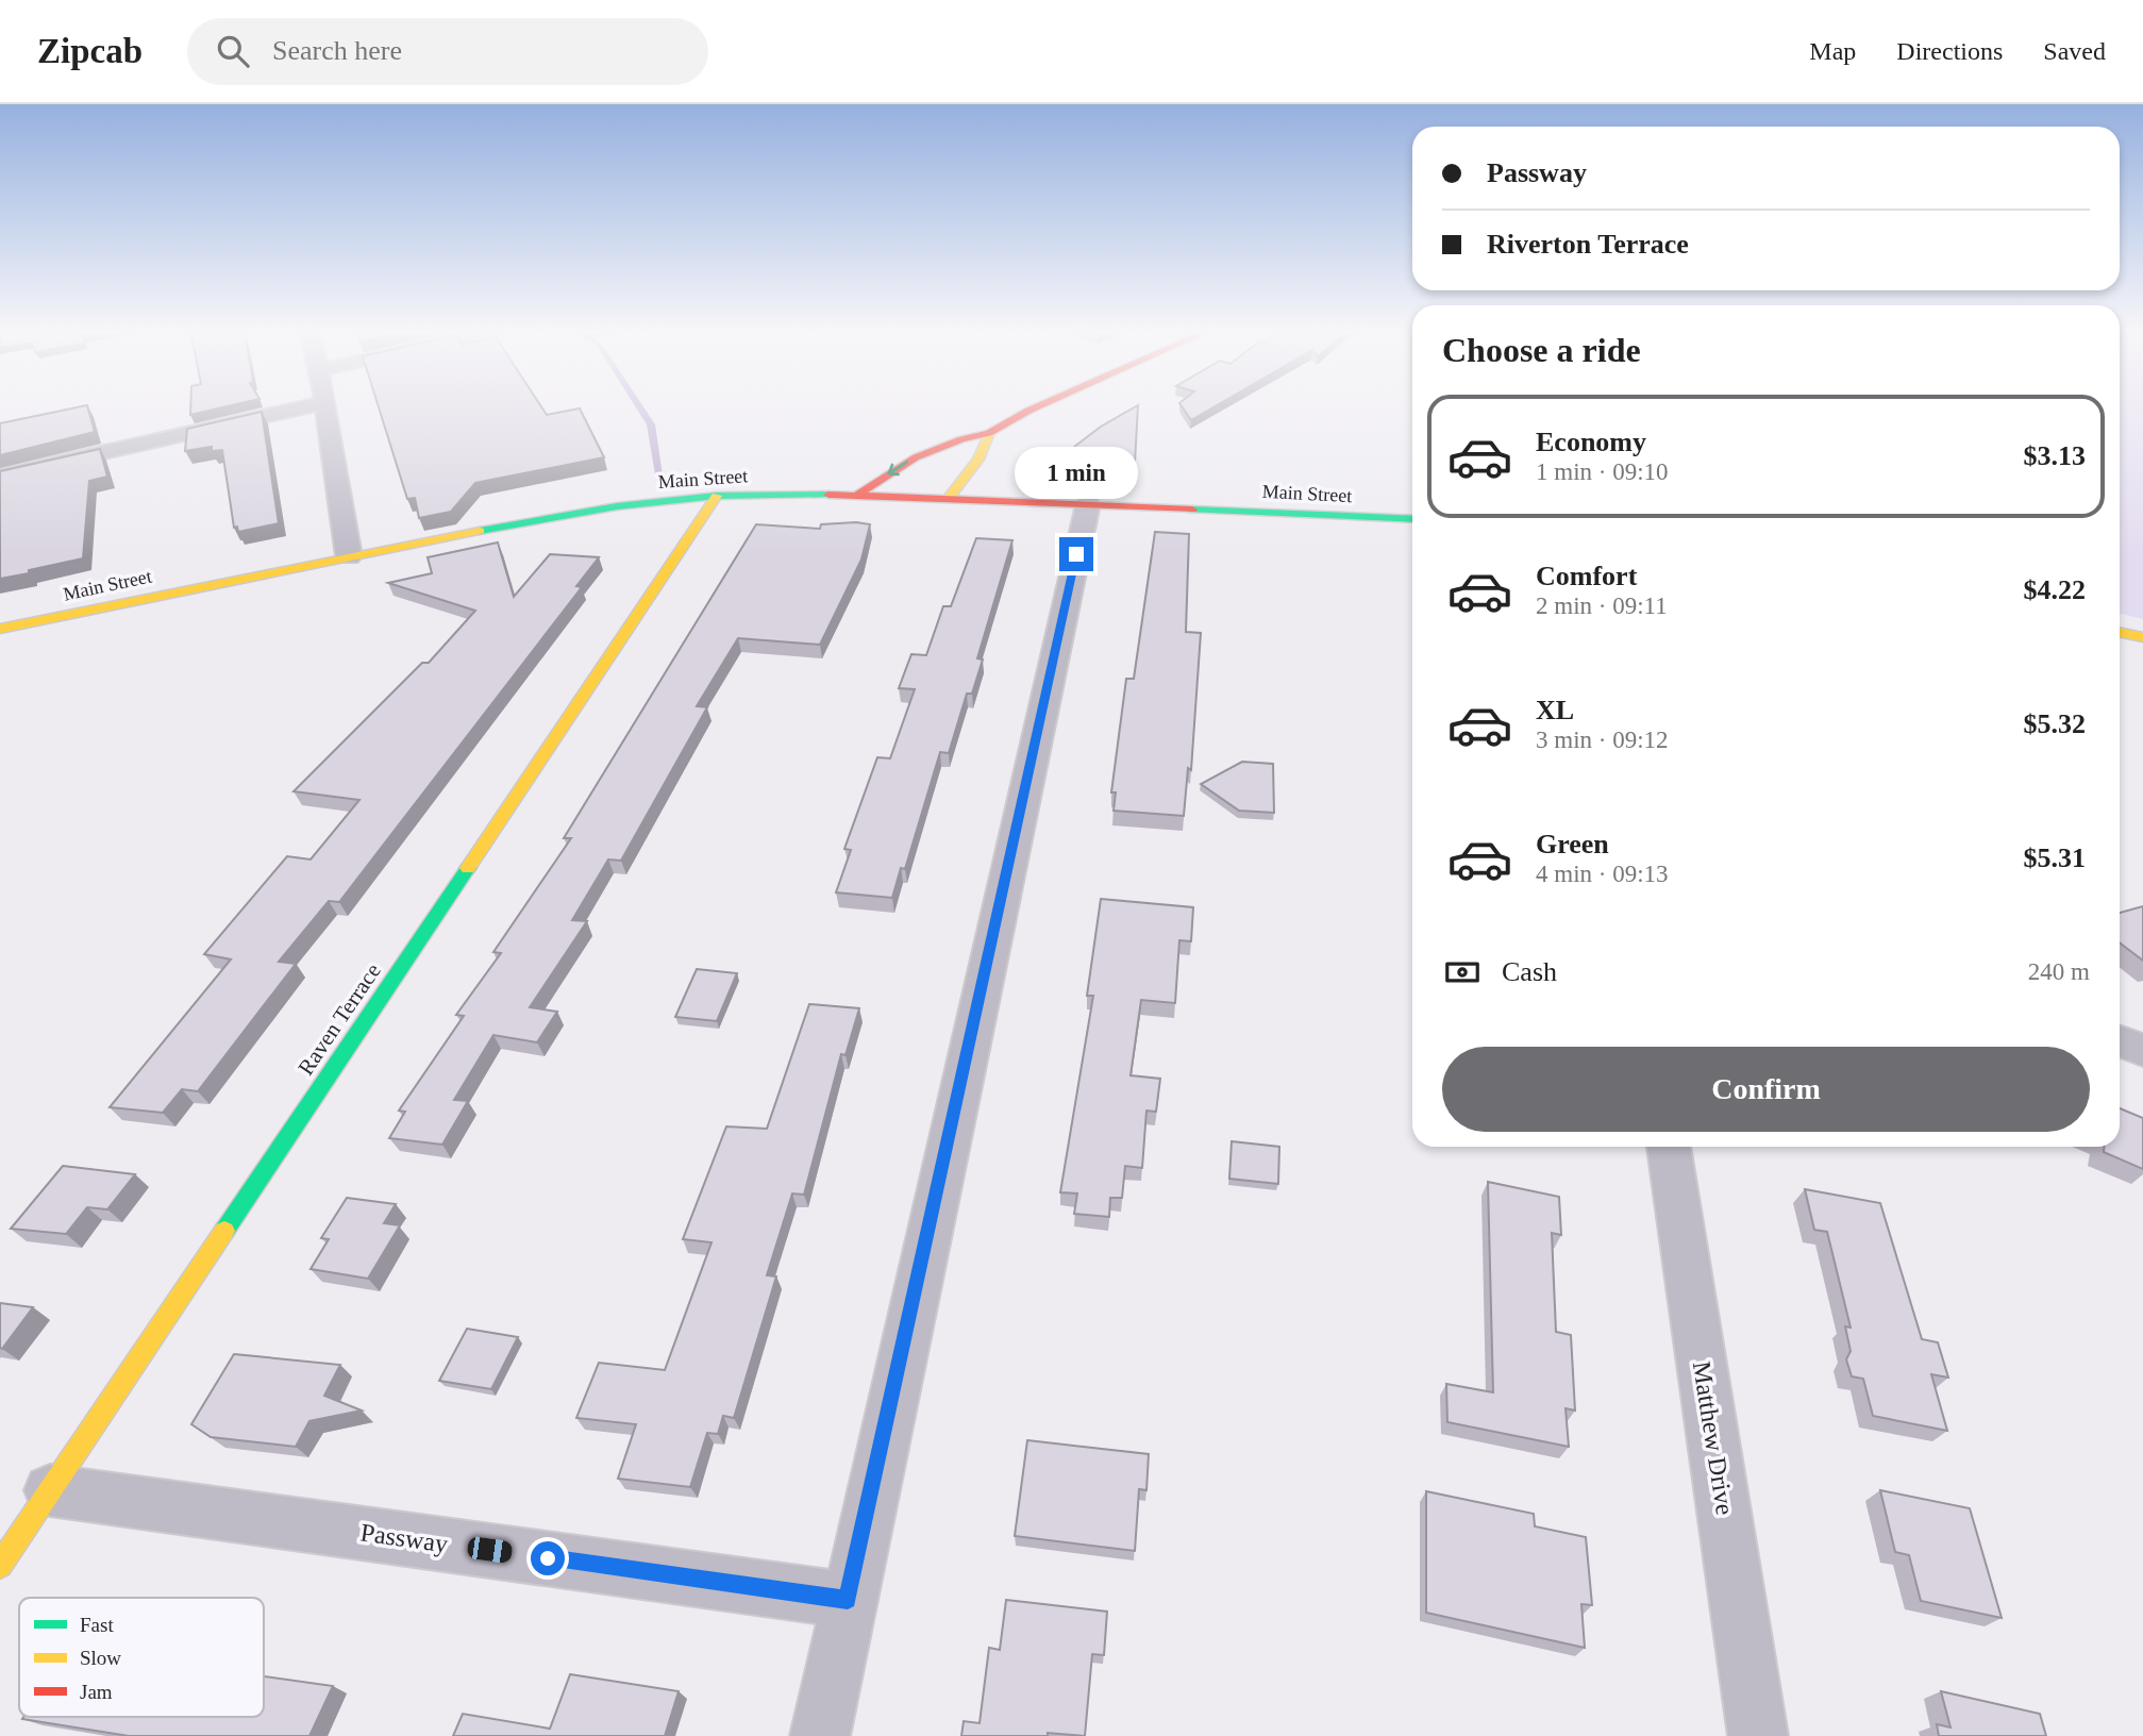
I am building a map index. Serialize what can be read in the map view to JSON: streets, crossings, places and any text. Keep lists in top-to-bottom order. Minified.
{"streets":{"street":["Main Street","Raven Terrace","Matthew Drive","Passway"]},"crossings":[["Main Street","Raven Terrace"],["Raven Terrace","Passway"]],"legend":["Fast","Slow","Jam"],"page":{"header":"Zipcab","search":"Search here","nav":["Map","Directions","Saved"],"banner":["Passway","Riverton Terrace"],"heading":"Choose a ride","list":[{"name":"Economy","note":"1 min · 09:10","value":"$3.13"},{"name":"Comfort","note":"2 min · 09:11","value":"$4.22"},{"name":"XL","note":"3 min · 09:12","value":"$5.32"},{"name":"Green","note":"4 min · 09:13","value":"$5.31"}],"bubble":"1 min","pay":["Cash","240 m"],"buttons":"Confirm"}}
